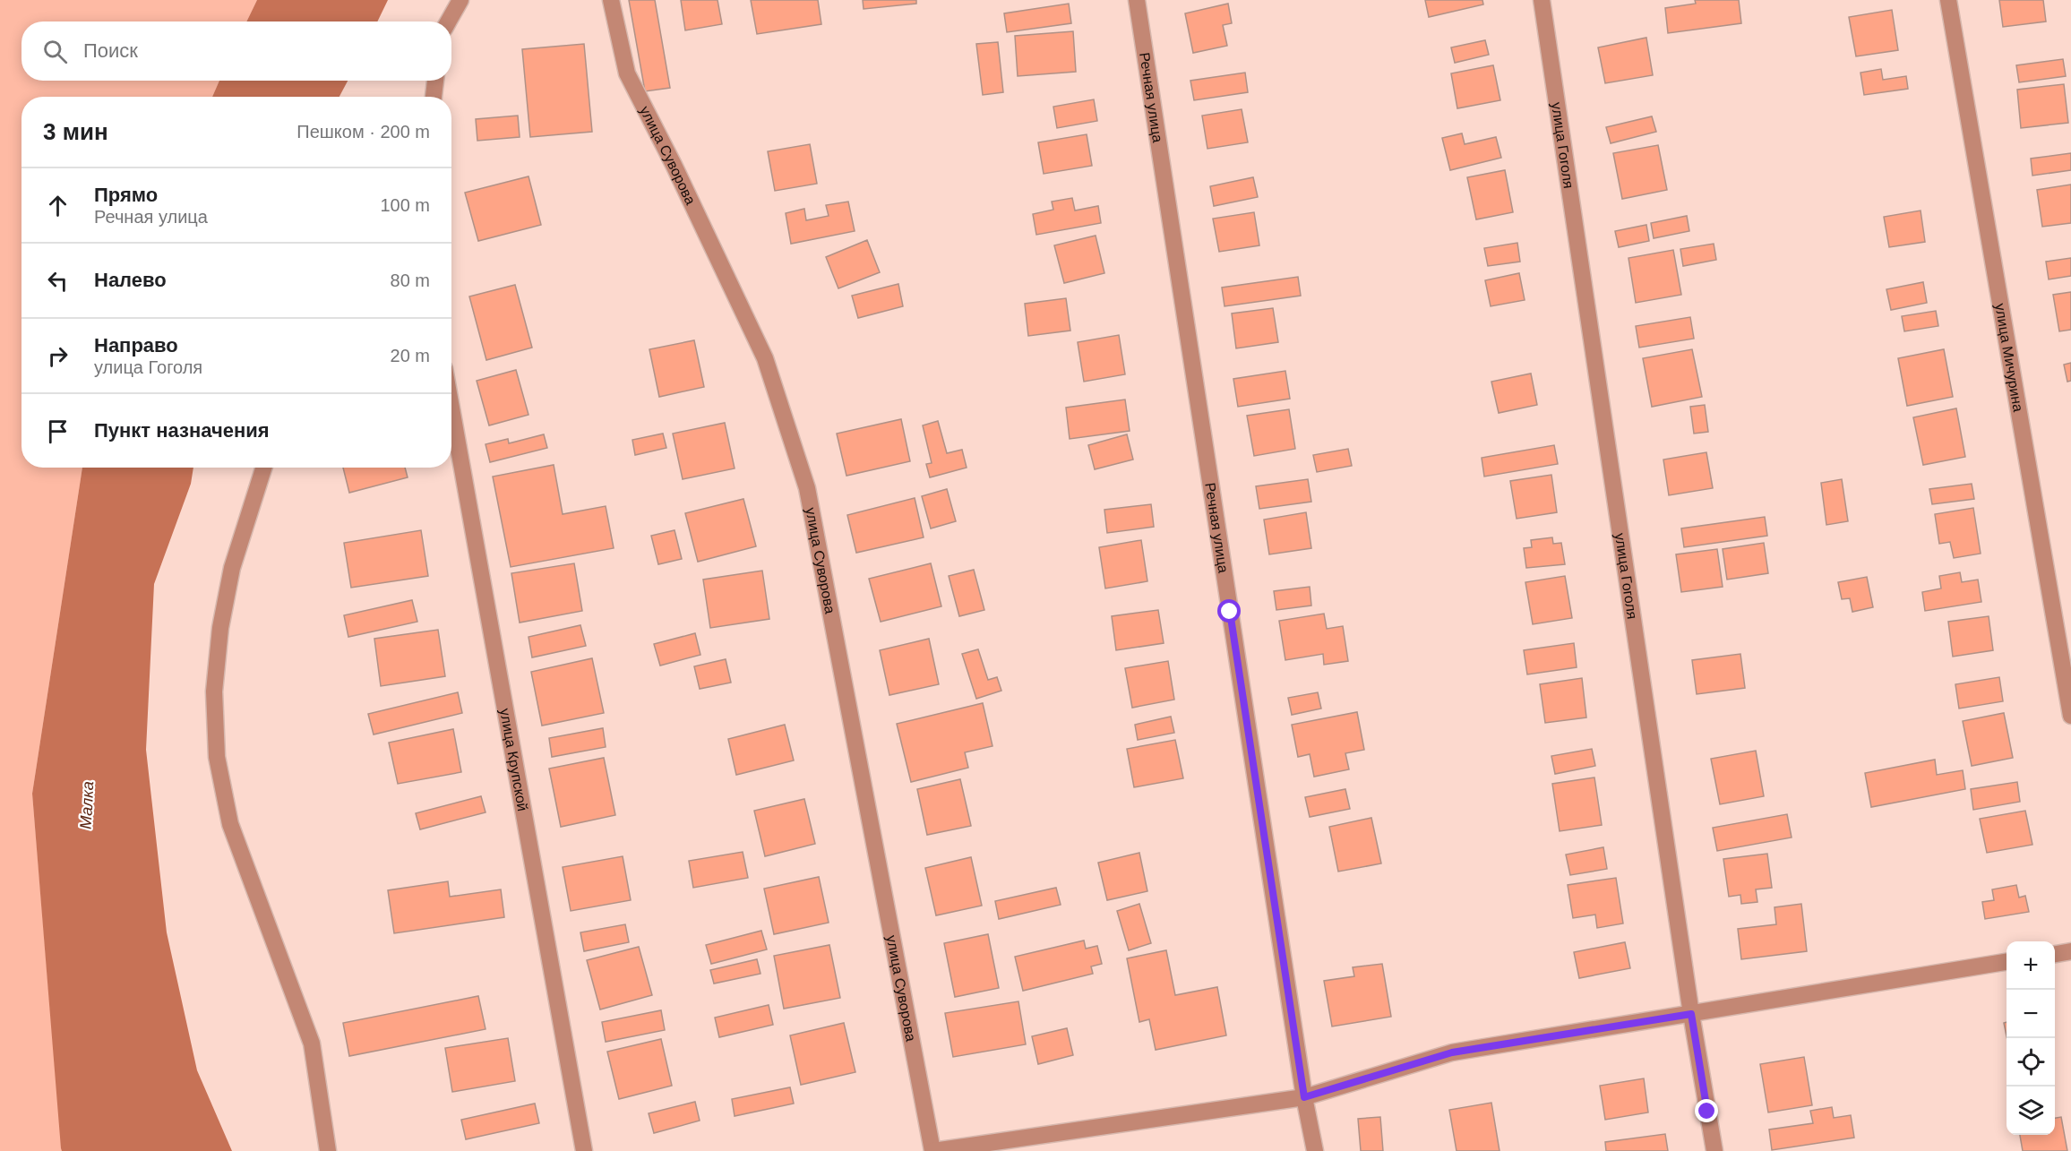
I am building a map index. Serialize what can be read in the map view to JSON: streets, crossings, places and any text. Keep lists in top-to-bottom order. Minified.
{"streets":{"street":["Речная улица","улица Гоголя","улица Суворова","улица Мичурина","улица Крупской"]},"water":["Малка"],"page":{"search":"Поиск","heading":["3 мин","Пешком · 200 m"],"list":[["Прямо","Речная улица","100 m"],["Налево","80 m"],["Направо","улица Гоголя","20 m"],"Пункт назначения"],"map_buttons":["+","−"]}}
